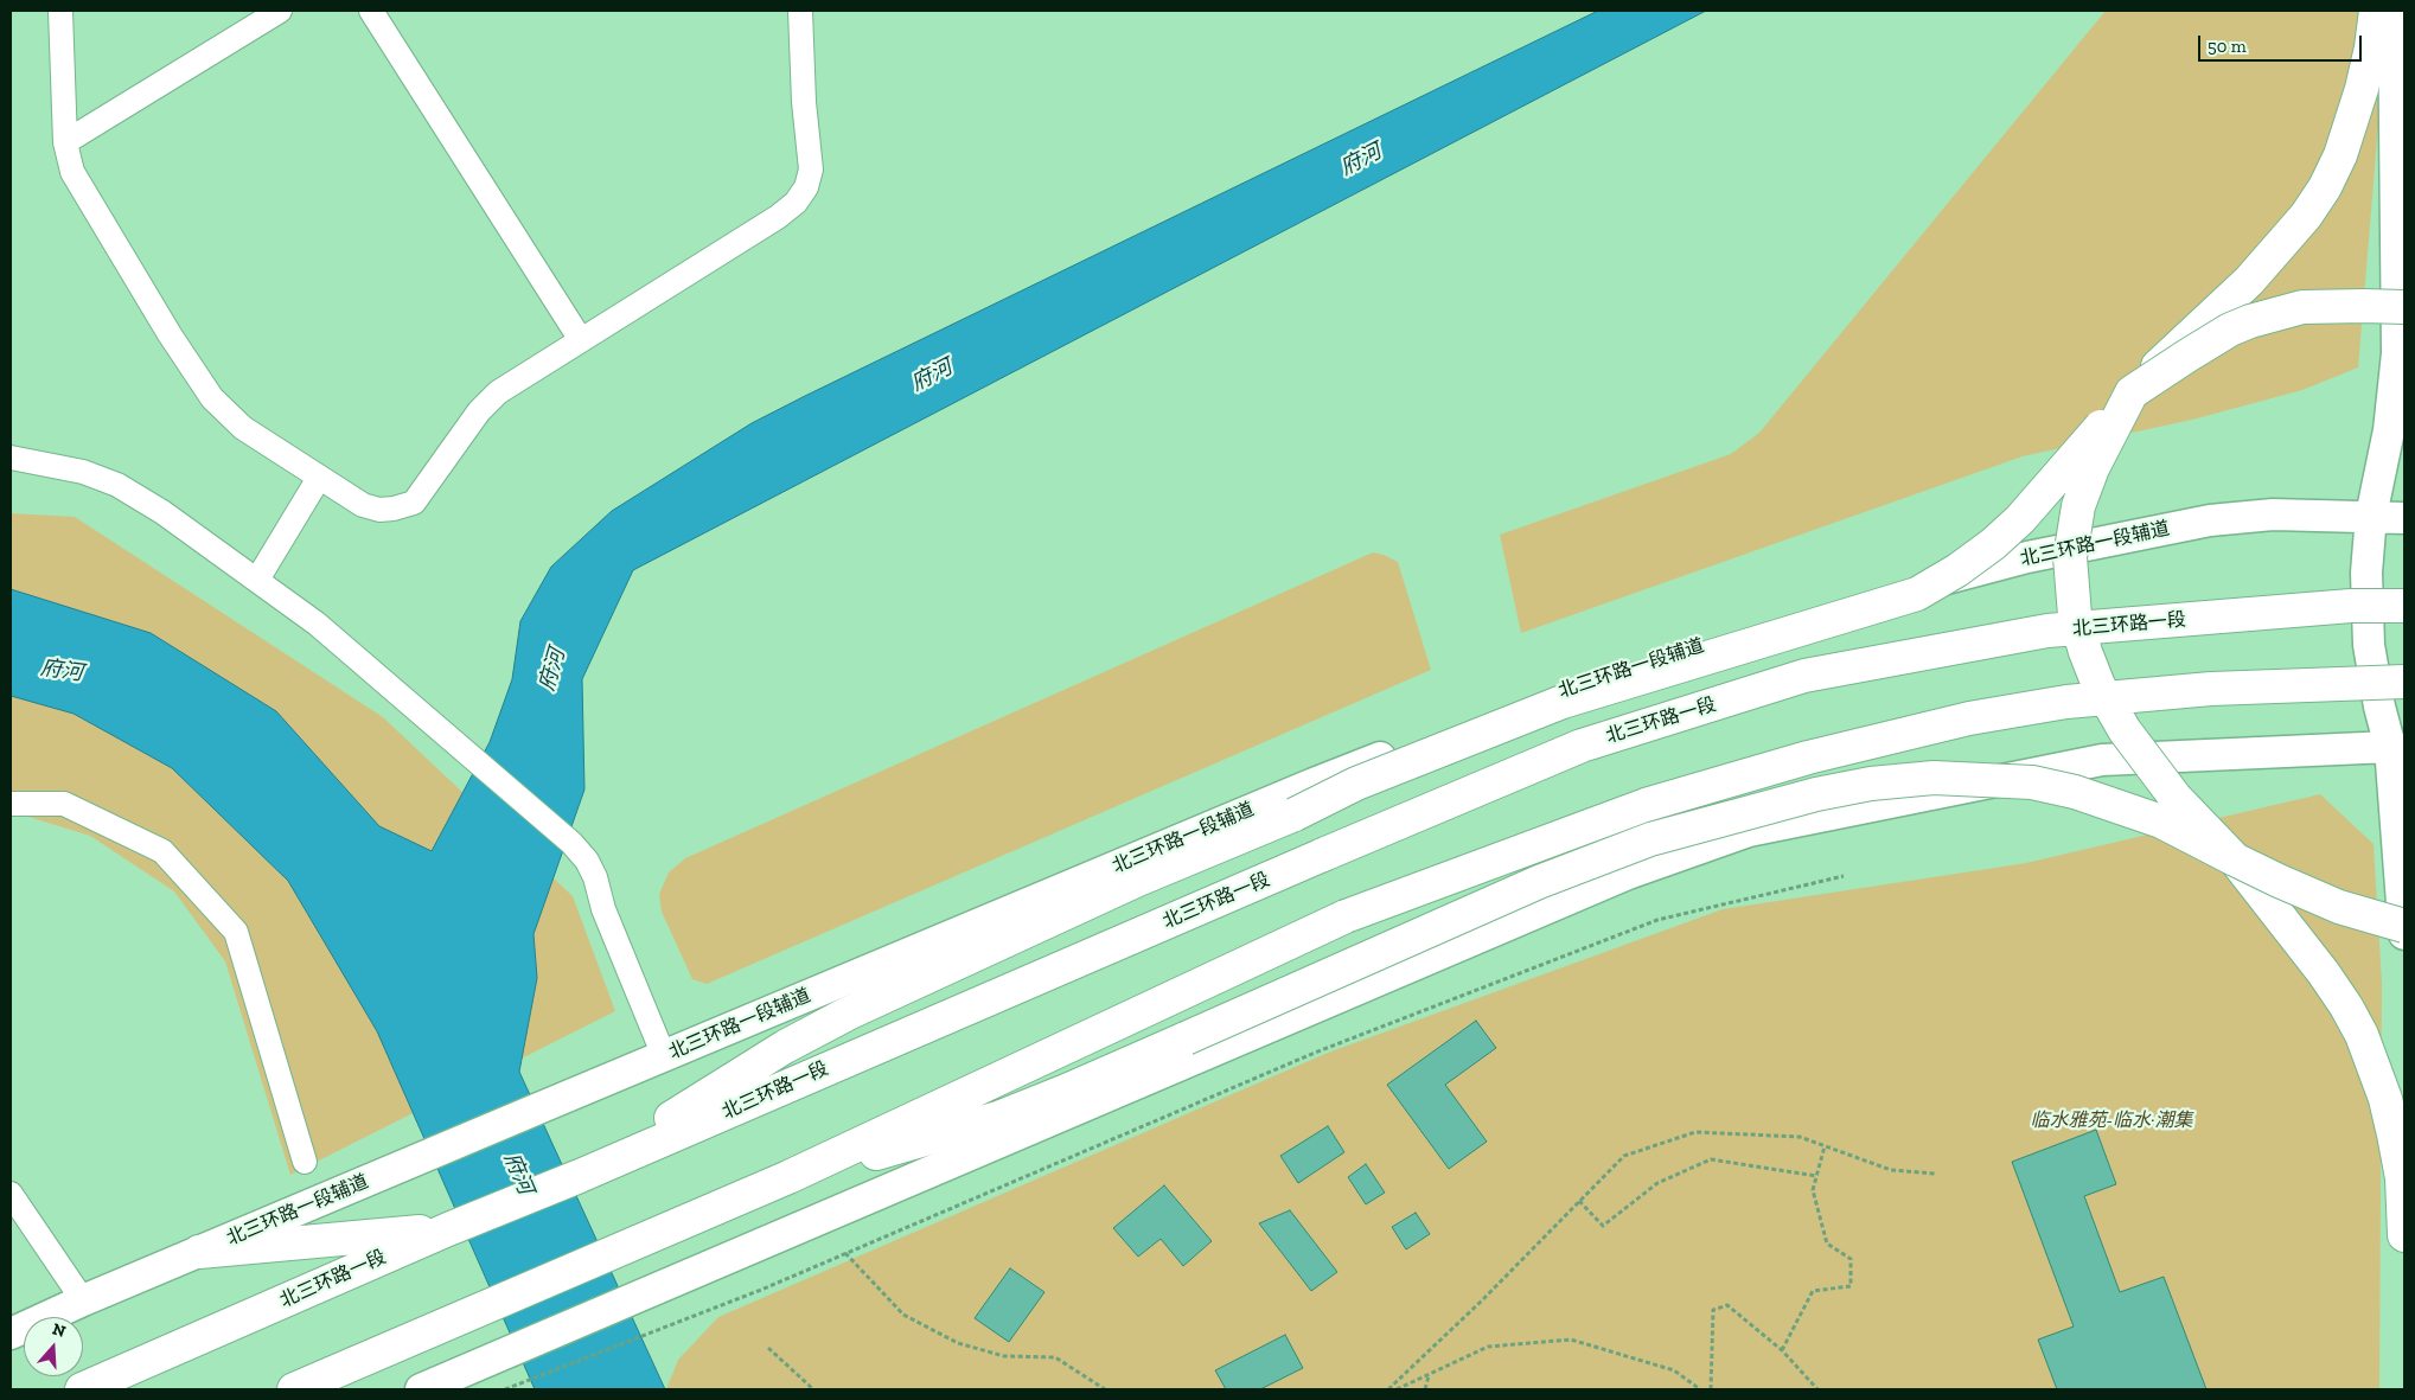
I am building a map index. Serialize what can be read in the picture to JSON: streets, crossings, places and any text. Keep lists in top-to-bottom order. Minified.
{"streets":{"highway":["北三环路一段"],"main road":["北三环路一段辅道"]},"water":["府河"],"parks":["临水雅苑-临水·潮集"],"scale_bar":"50 m","north":"top"}
